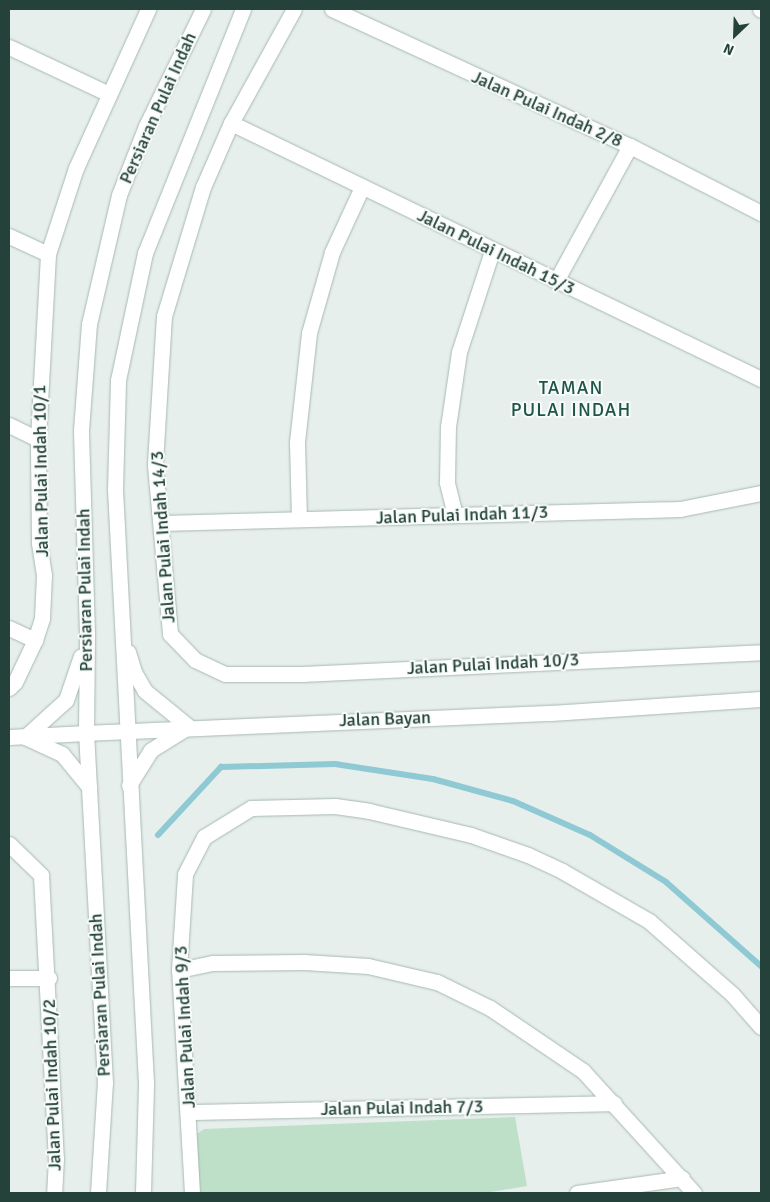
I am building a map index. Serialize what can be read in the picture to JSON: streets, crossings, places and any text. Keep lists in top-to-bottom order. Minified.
{"streets":{"street":["Persiaran Pulai Indah","Jalan Pulai Indah 2/8","Jalan Pulai Indah 15/3","Jalan Pulai Indah 10/1","Jalan Pulai Indah 11/3","Jalan Pulai Indah 14/3","Jalan Pulai Indah 10/3","Jalan Bayan","Jalan Pulai Indah 9/3","Jalan Pulai Indah 10/2","Jalan Pulai Indah 7/3"]},"crossings":[["Persiaran Pulai Indah","Jalan Bayan"],["Jalan Pulai Indah 15/3","Jalan Pulai Indah 14/3"],["Jalan Pulai Indah 11/3","Jalan Pulai Indah 14/3"],["Jalan Pulai Indah 14/3","Jalan Pulai Indah 10/3"],["Jalan Pulai Indah 9/3","Jalan Pulai Indah 7/3"]],"districts":["TAMAN PULAI INDAH"],"north":"bottom left"}
